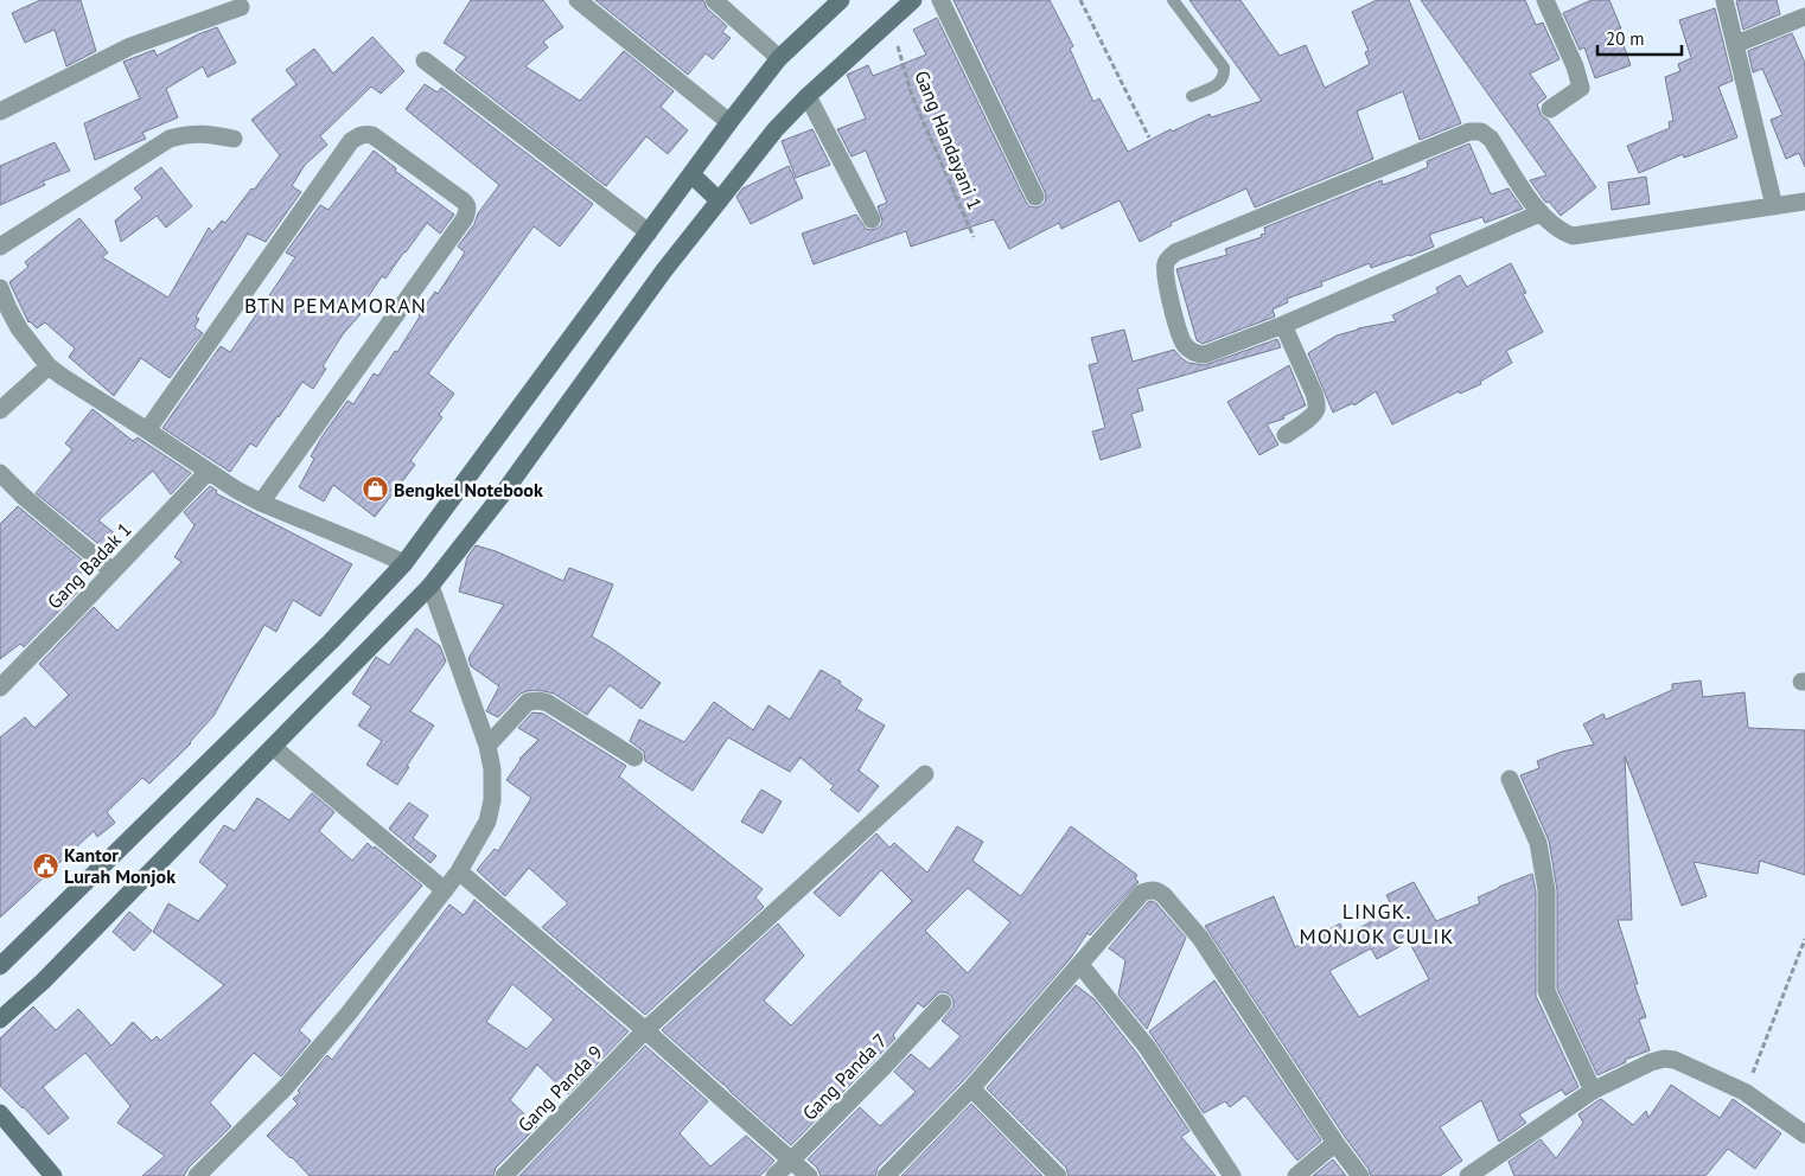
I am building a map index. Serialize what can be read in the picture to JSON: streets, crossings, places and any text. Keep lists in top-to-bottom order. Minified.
{"streets":{"street":["Gang Badak 1","Gang Panda 7","Gang Panda 9"],"path":["Gang Handayani 1"]},"districts":["BTN PEMAMORAN","LINGK. MONJOK CULIK"],"places":{"shop":["Bengkel Notebook"],"public building":["Kantor Lurah Monjok"]},"scale_bar":"20 m"}
